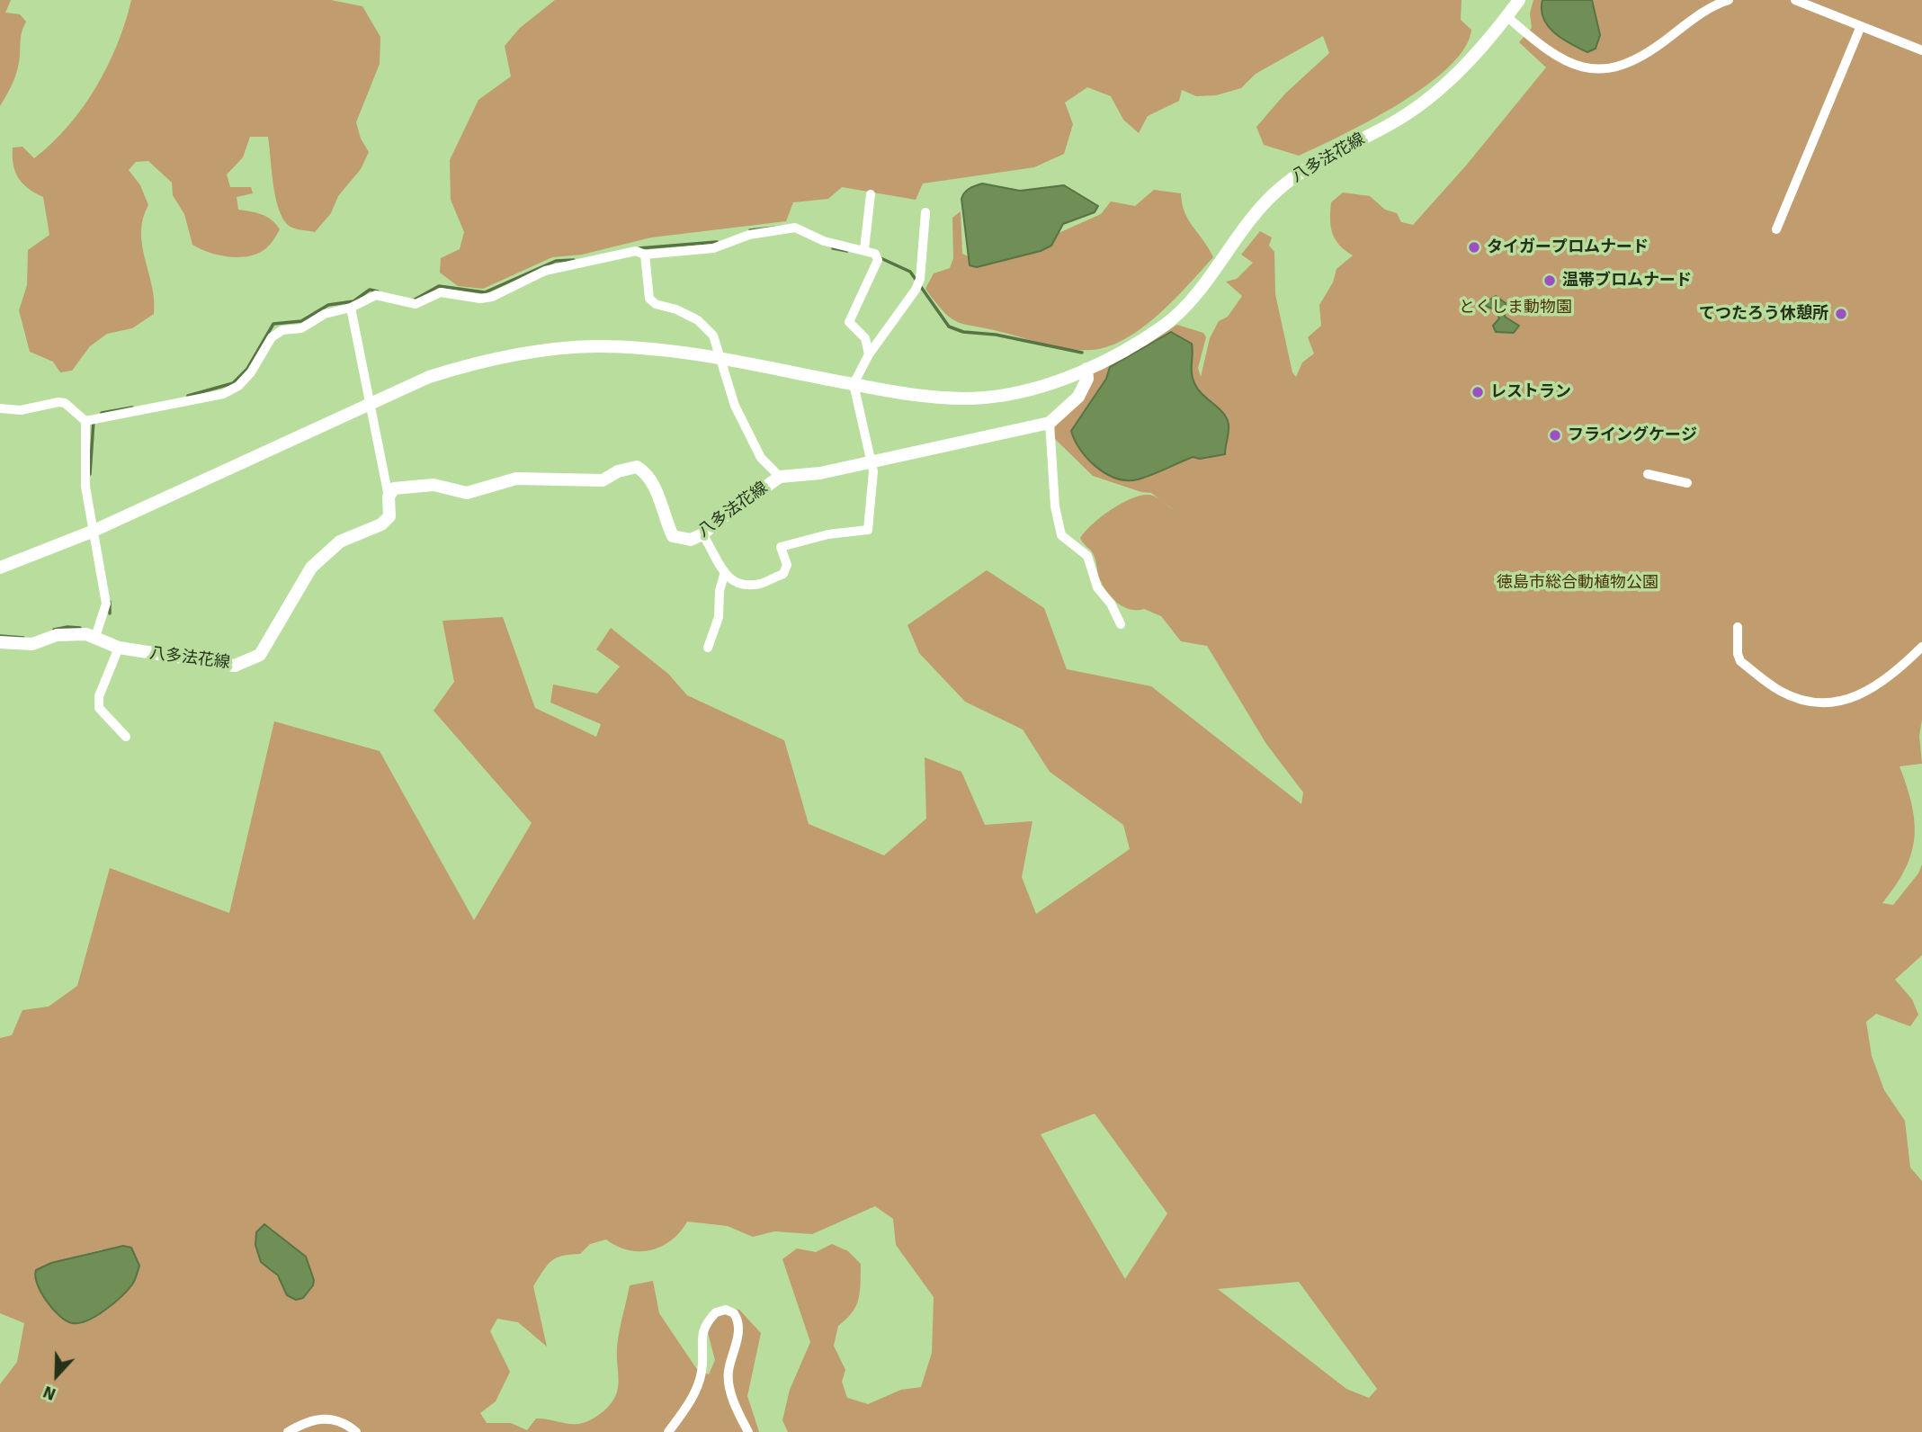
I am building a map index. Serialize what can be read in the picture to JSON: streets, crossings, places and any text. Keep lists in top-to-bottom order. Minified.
{"streets":{"main road":["八多法花線"]},"parks":["とくしま動物園","徳島市総合動植物公園"],"places":["タイガープロムナード","温帯ブロムナード","てつたろう休憩所","レストラン","フライングケージ"],"north":"bottom"}
